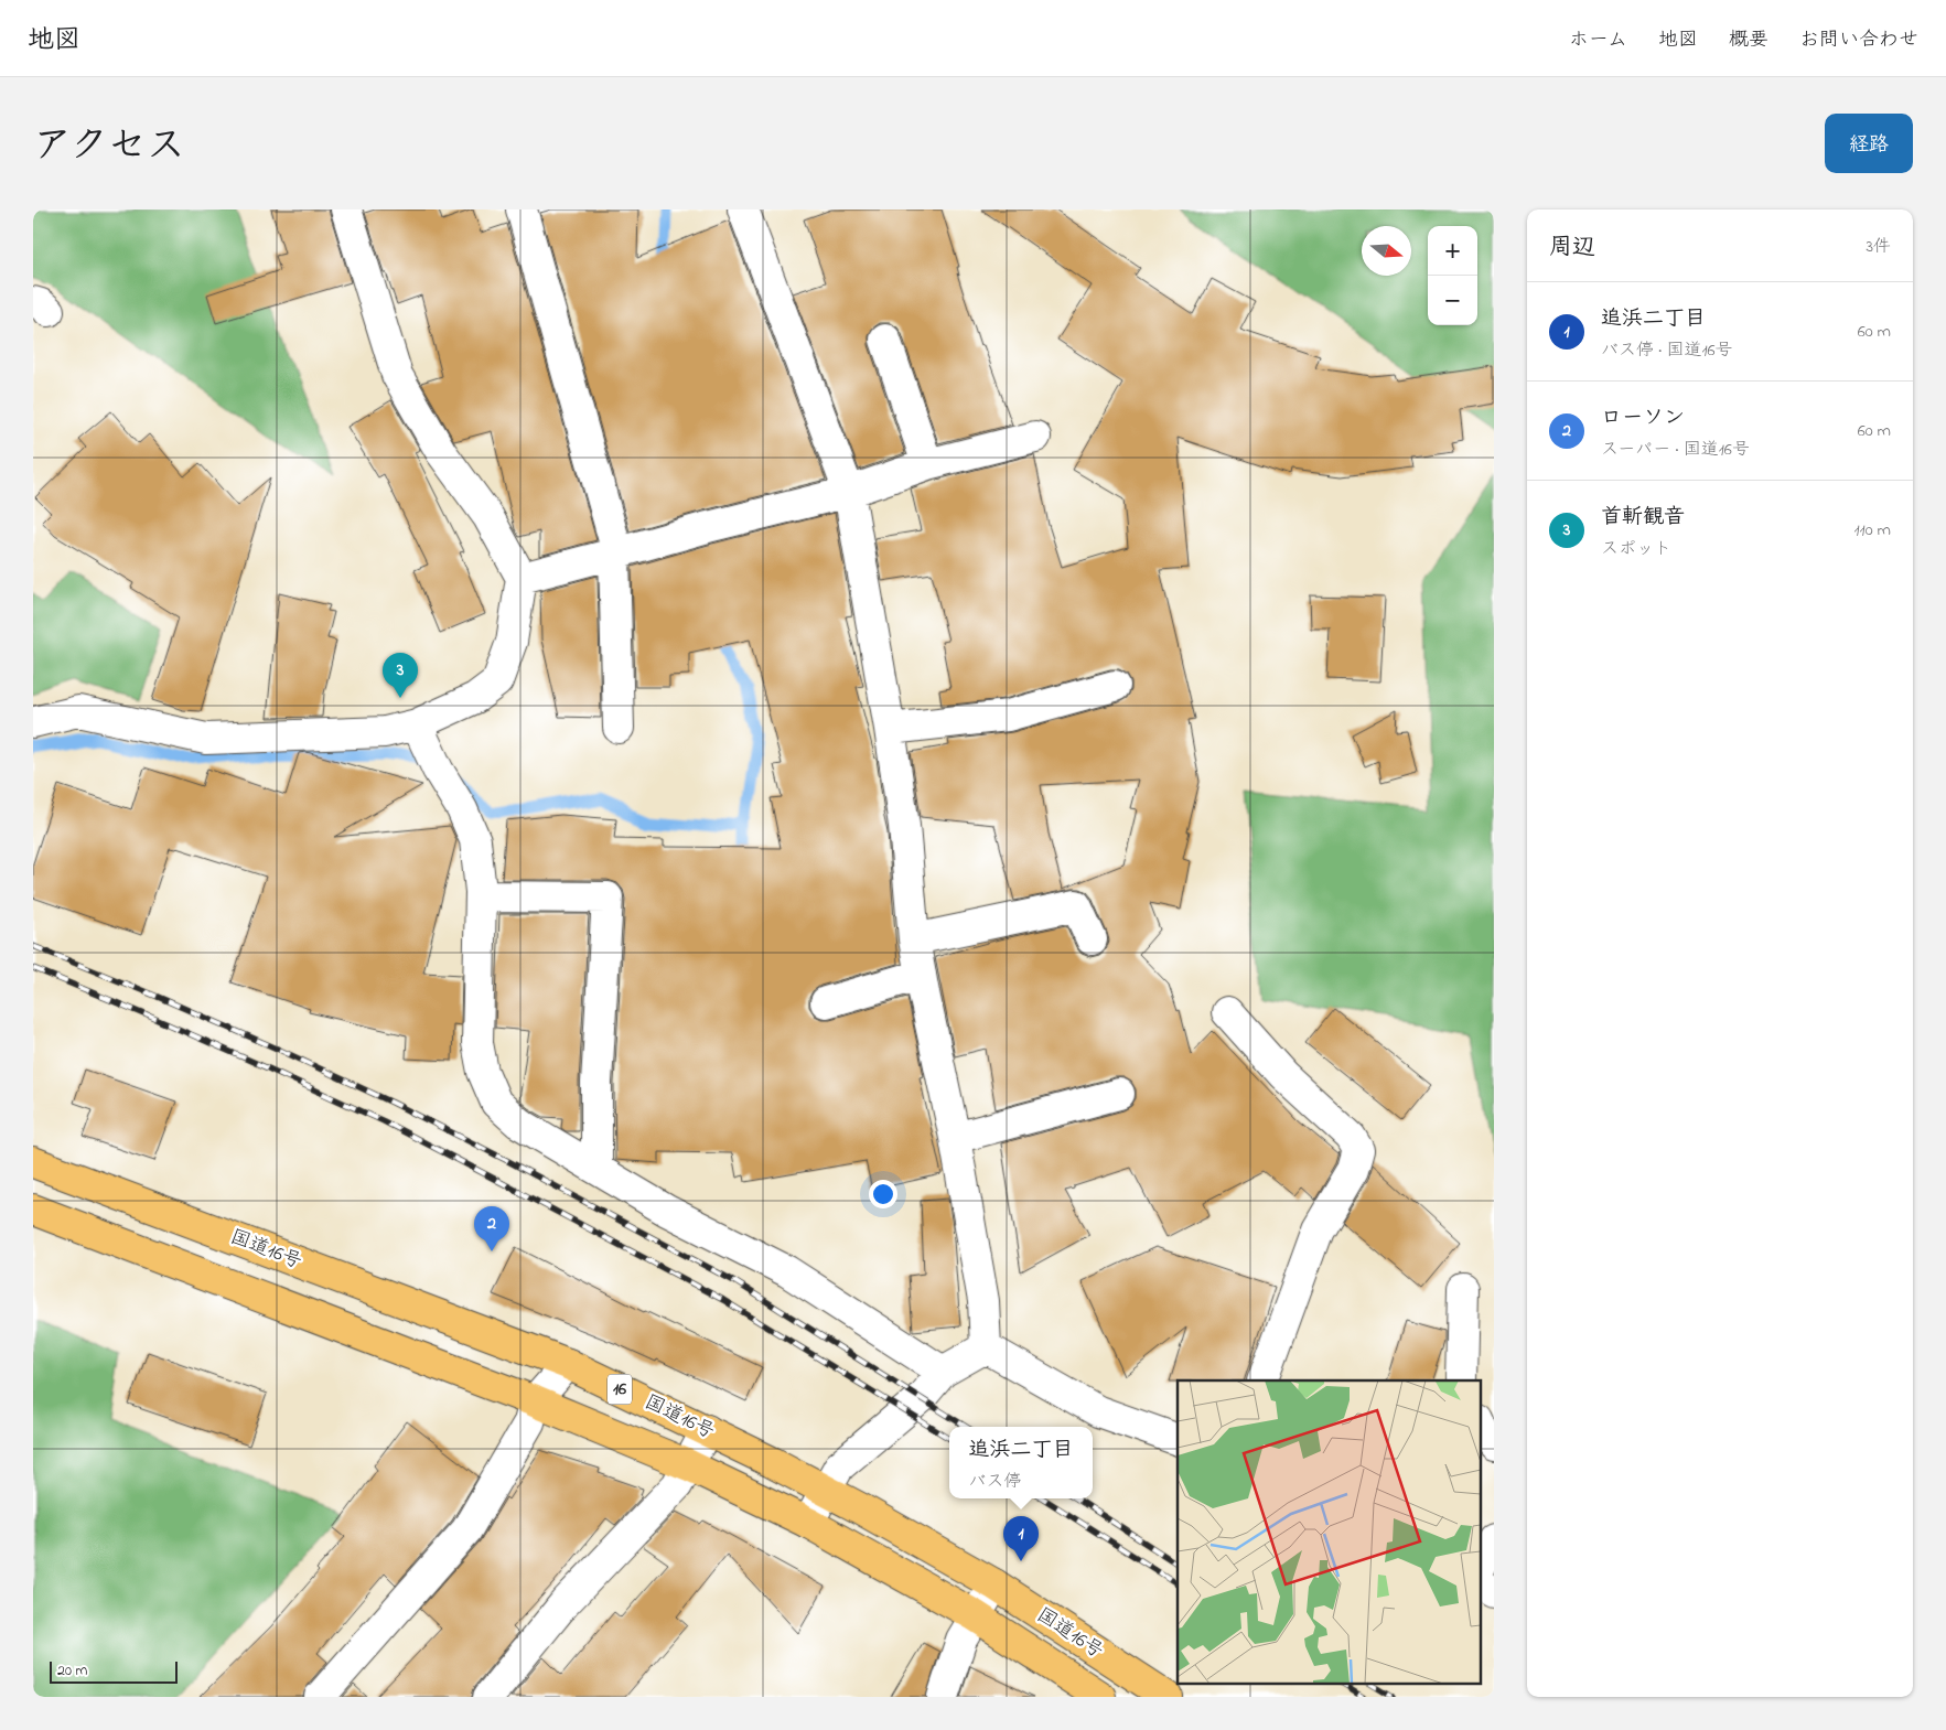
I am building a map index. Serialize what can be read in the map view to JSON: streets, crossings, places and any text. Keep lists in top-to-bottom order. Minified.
{"streets":{"highway":["国道16号","16"]},"scale_bar":"20 m","north":"right","page":{"header":"地図","nav":["ホーム","地図","概要","お問い合わせ"],"title":"アクセス","buttons":"経路","heading":["周辺","3件"],"map_buttons":["+","−"],"list":[{"mark":"1","name":"追浜二丁目","note":"バス停 · 国道16号","value":"60 m"},{"mark":"2","name":"ローソン","note":"スーパー · 国道16号","value":"60 m"},{"mark":"3","name":"首斬観音","note":"スポット","value":"110 m"}],"pins":["3","2","1"],"popup":["追浜二丁目","バス停"],"scale":"20 m"}}
